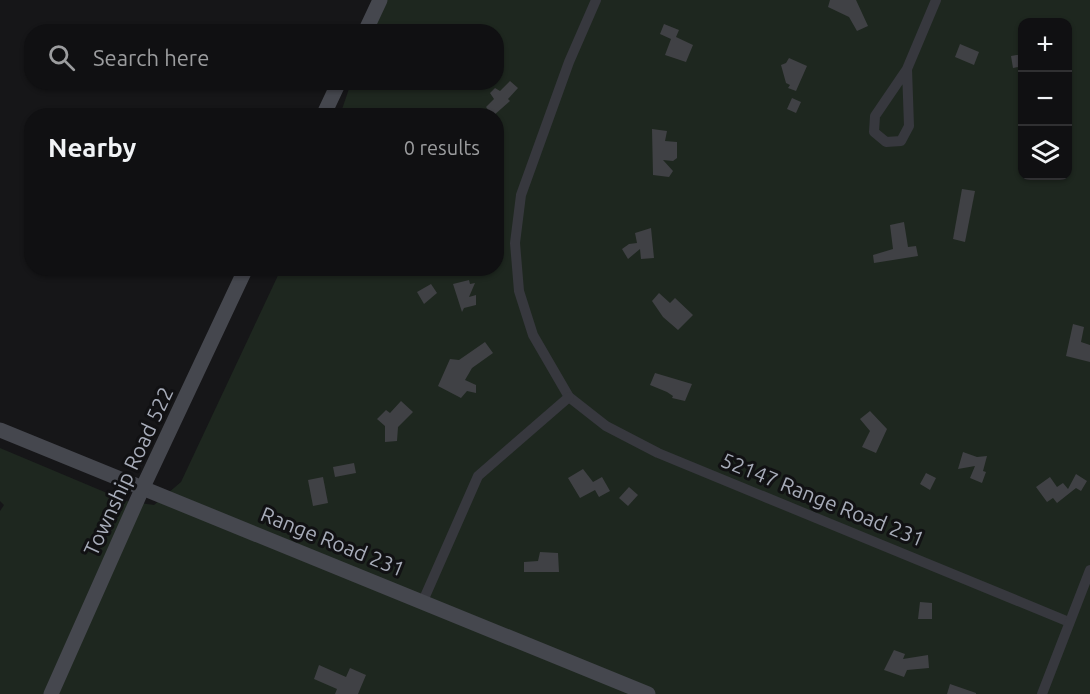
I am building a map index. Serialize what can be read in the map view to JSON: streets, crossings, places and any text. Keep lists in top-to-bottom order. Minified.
{"streets":{"street":["Township Road 522","52147 Range Road 231","Range Road 231"]},"crossings":[["Township Road 522","Range Road 231"]],"page":{"map_buttons":["+","−"],"search":"Search here","heading":["Nearby","0 results"]}}
